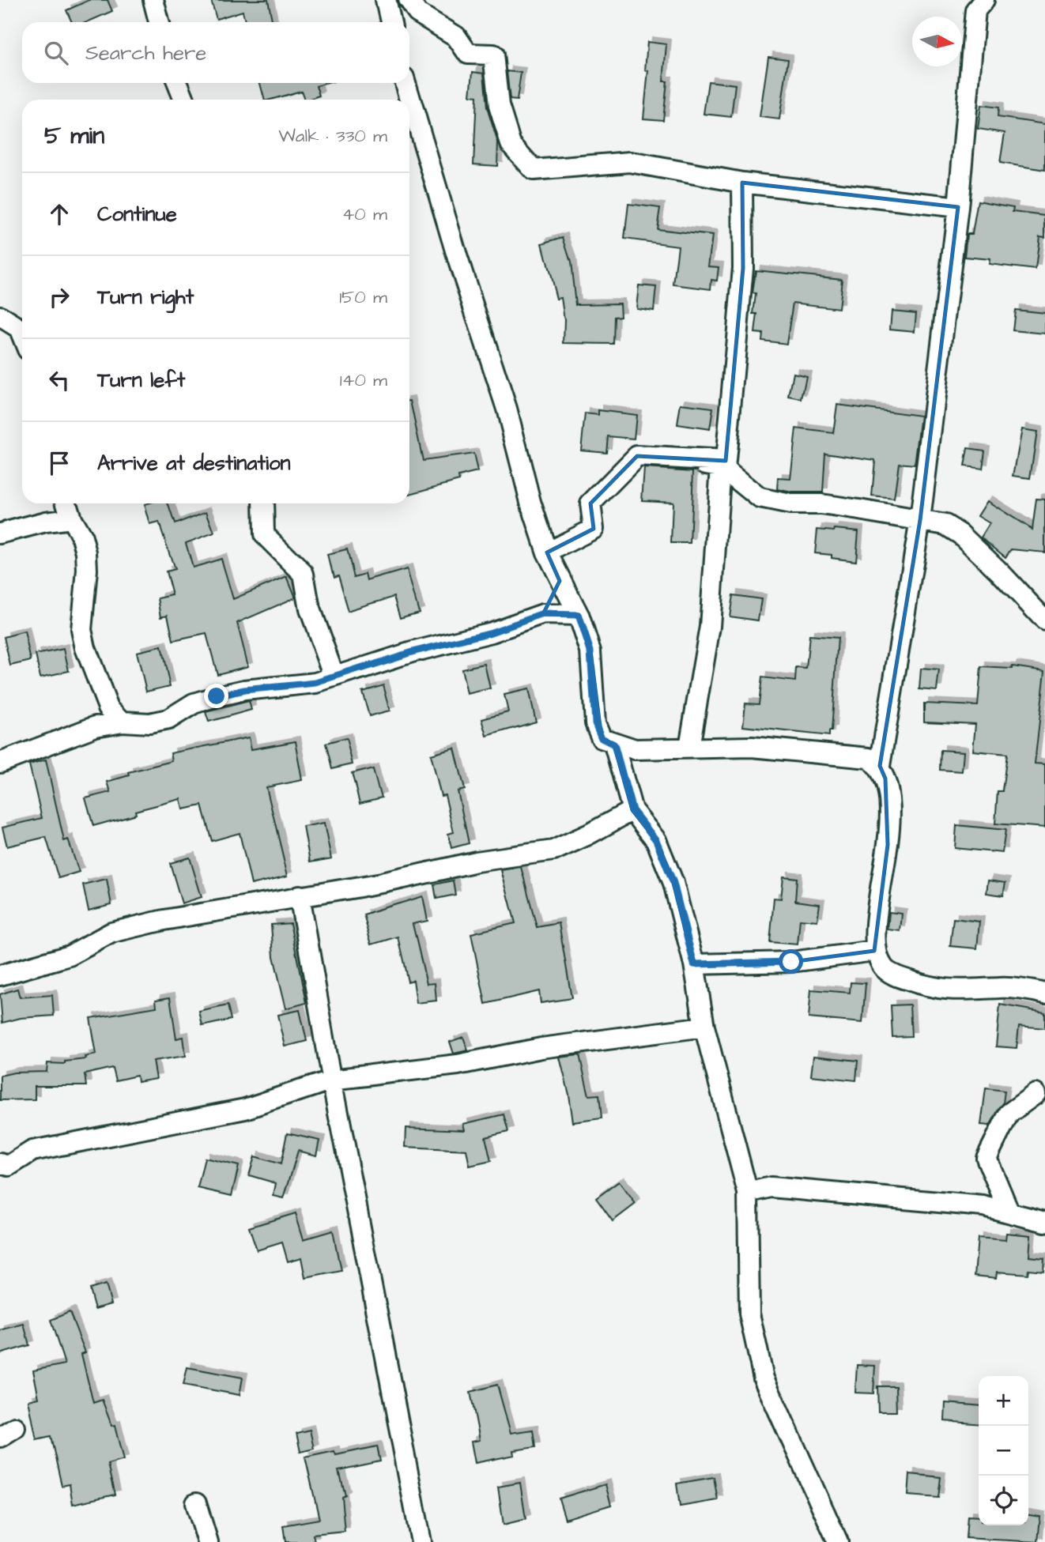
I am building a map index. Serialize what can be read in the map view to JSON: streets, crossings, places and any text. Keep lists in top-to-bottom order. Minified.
{"north":"right","page":{"search":"Search here","heading":["5 min","Walk · 330 m"],"list":[["Continue","40 m"],["Turn right","150 m"],["Turn left","140 m"],"Arrive at destination"],"map_buttons":["+","−"]}}
